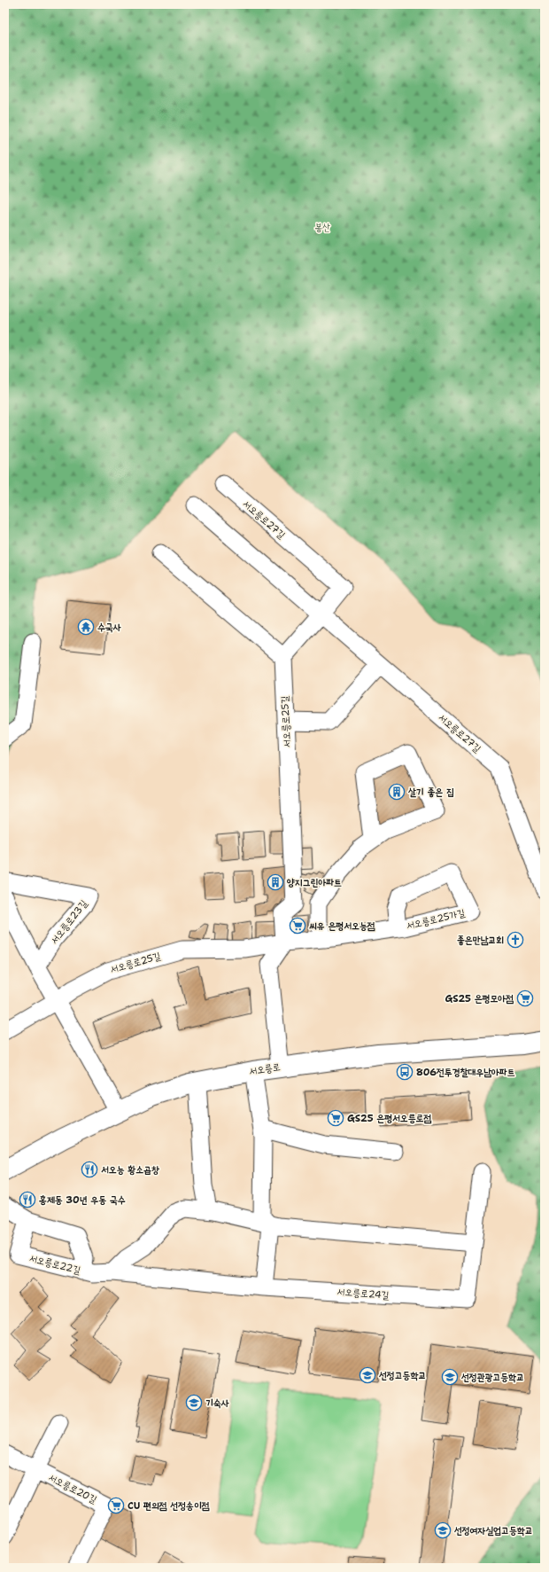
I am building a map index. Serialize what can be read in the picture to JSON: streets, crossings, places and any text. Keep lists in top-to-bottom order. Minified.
{"streets":{"main road":["서오릉로"],"street":["서오릉로27길","서오릉로25길","서오릉로25가길","서오릉로23길","서오릉로22길","서오릉로24길","서오릉로20길"]},"crossings":[["서오릉로25길","서오릉로25가길"],["서오릉로22길","서오릉로24길"]],"parks":["봉산"],"places":{"temple":["수국사"],"building":["살기 좋은 집","양지그린아파트"],"supermarket":["씨유 은평서오능점","GS25 은평모아점","GS25 은평서오릉로점","CU 편의점 선정송이점"],"church":["좋은만남교회"],"bus stop":["806전투경찰대우남아파트"],"restaurant":["서오능 황소곱창","홍제동 30년 우동 국수"],"school or university":["선정고등학교","선정관광고등학교","기숙사","선정여자실업고등학교"]}}
